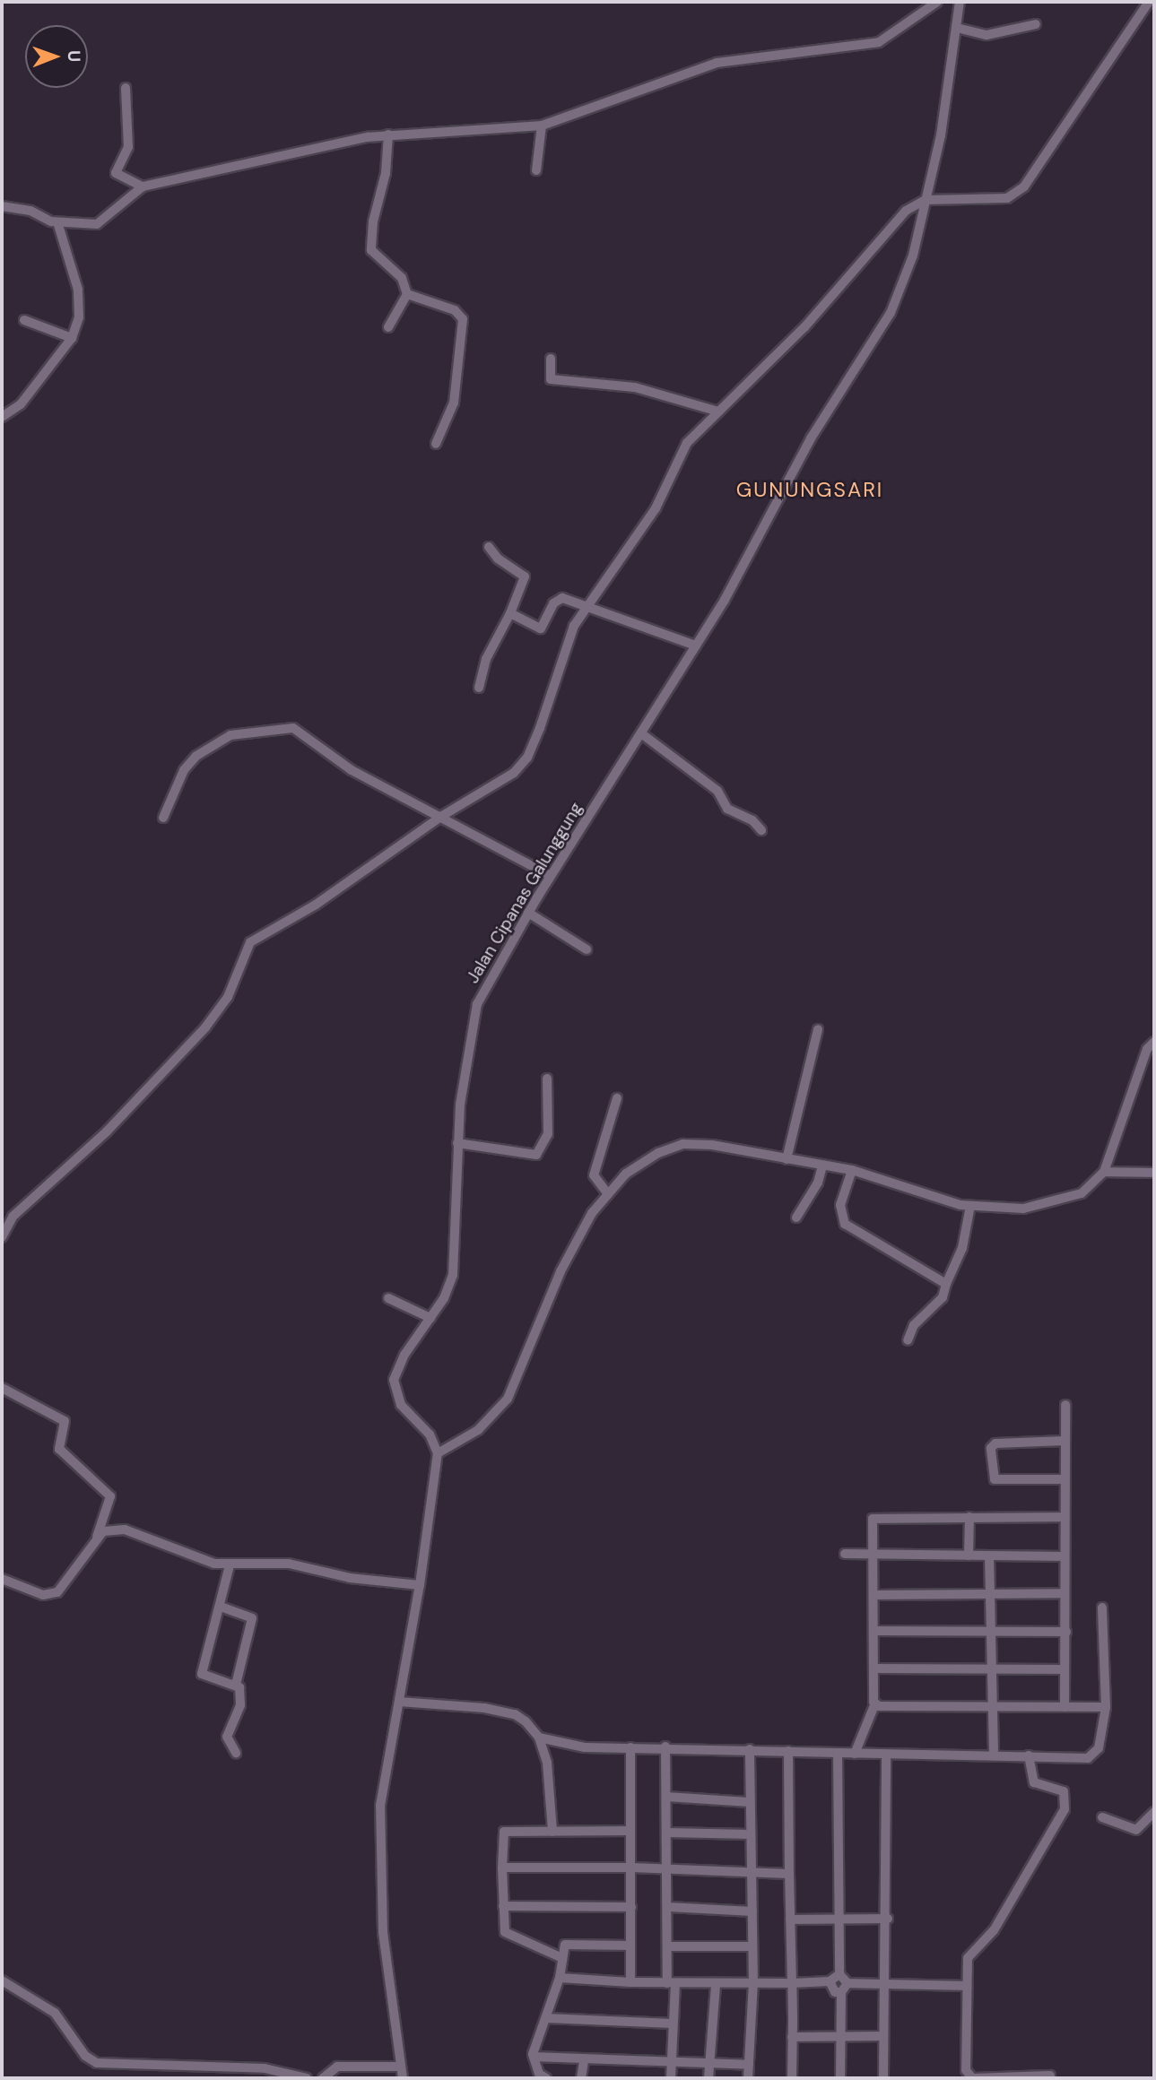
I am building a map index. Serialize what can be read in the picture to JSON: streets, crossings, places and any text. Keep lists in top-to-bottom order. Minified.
{"streets":{"street":["Jalan Cipanas Galunggung"]},"districts":["GUNUNGSARI"],"north":"right"}
